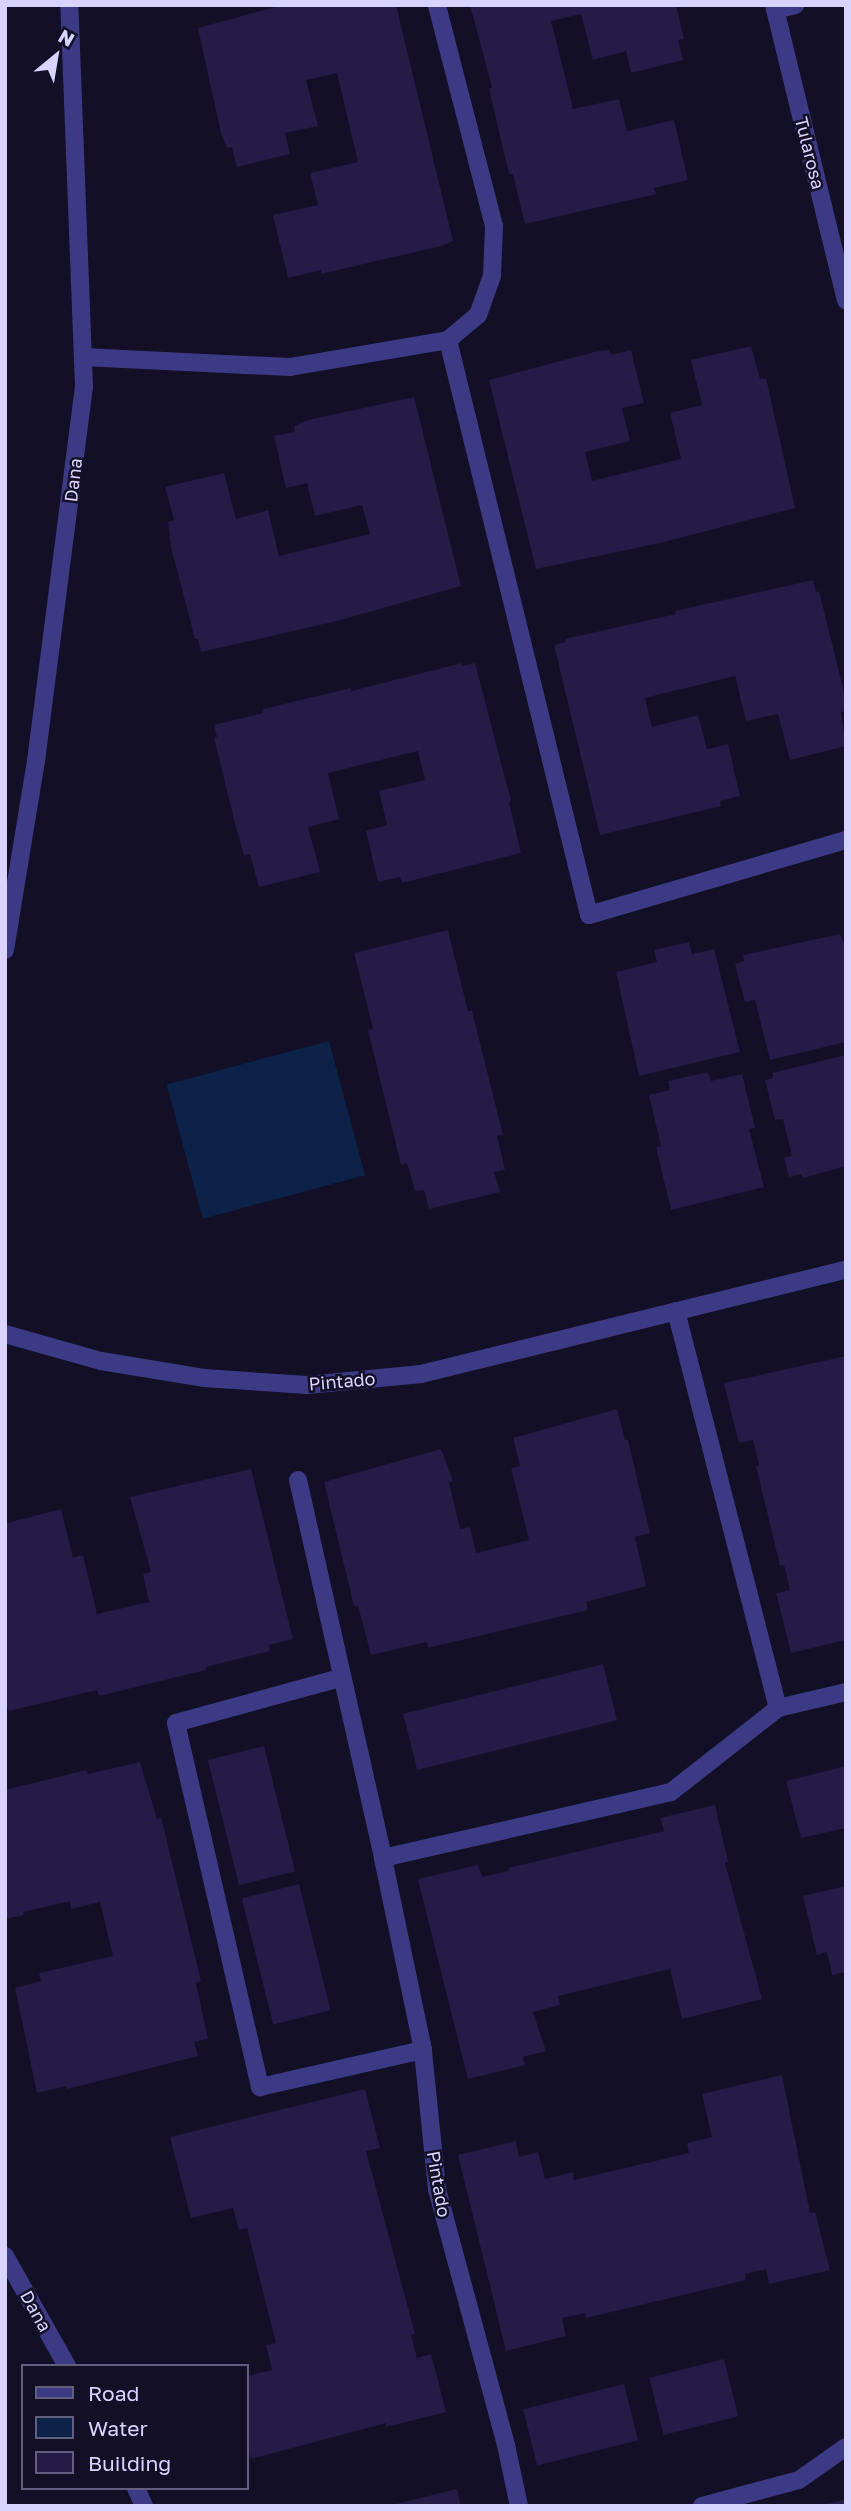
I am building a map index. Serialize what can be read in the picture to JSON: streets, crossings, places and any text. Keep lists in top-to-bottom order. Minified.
{"streets":{"street":["Tularosa","Dana","Pintado"]},"legend":["Road","Water","Building"],"north":"top right"}
